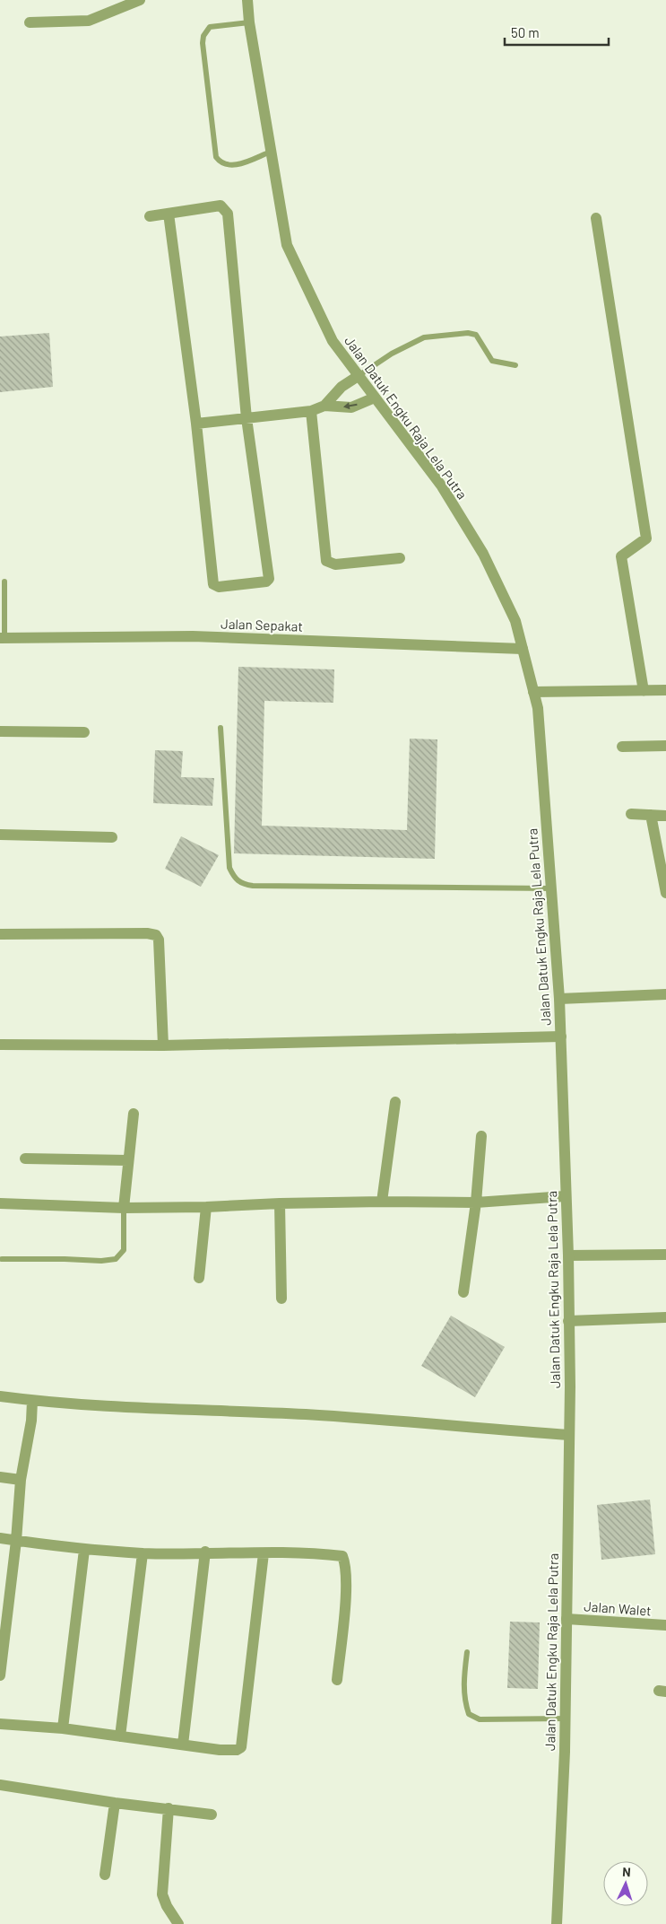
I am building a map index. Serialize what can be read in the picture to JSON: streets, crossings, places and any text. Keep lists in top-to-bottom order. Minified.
{"streets":{"street":["Jalan Datuk Engku Raja Lela Putra","Jalan Sepakat","Jalan Walet"]},"crossings":[["Jalan Datuk Engku Raja Lela Putra","Jalan Sepakat"],["Jalan Datuk Engku Raja Lela Putra","Jalan Walet"]],"scale_bar":"50 m","north":"top"}
